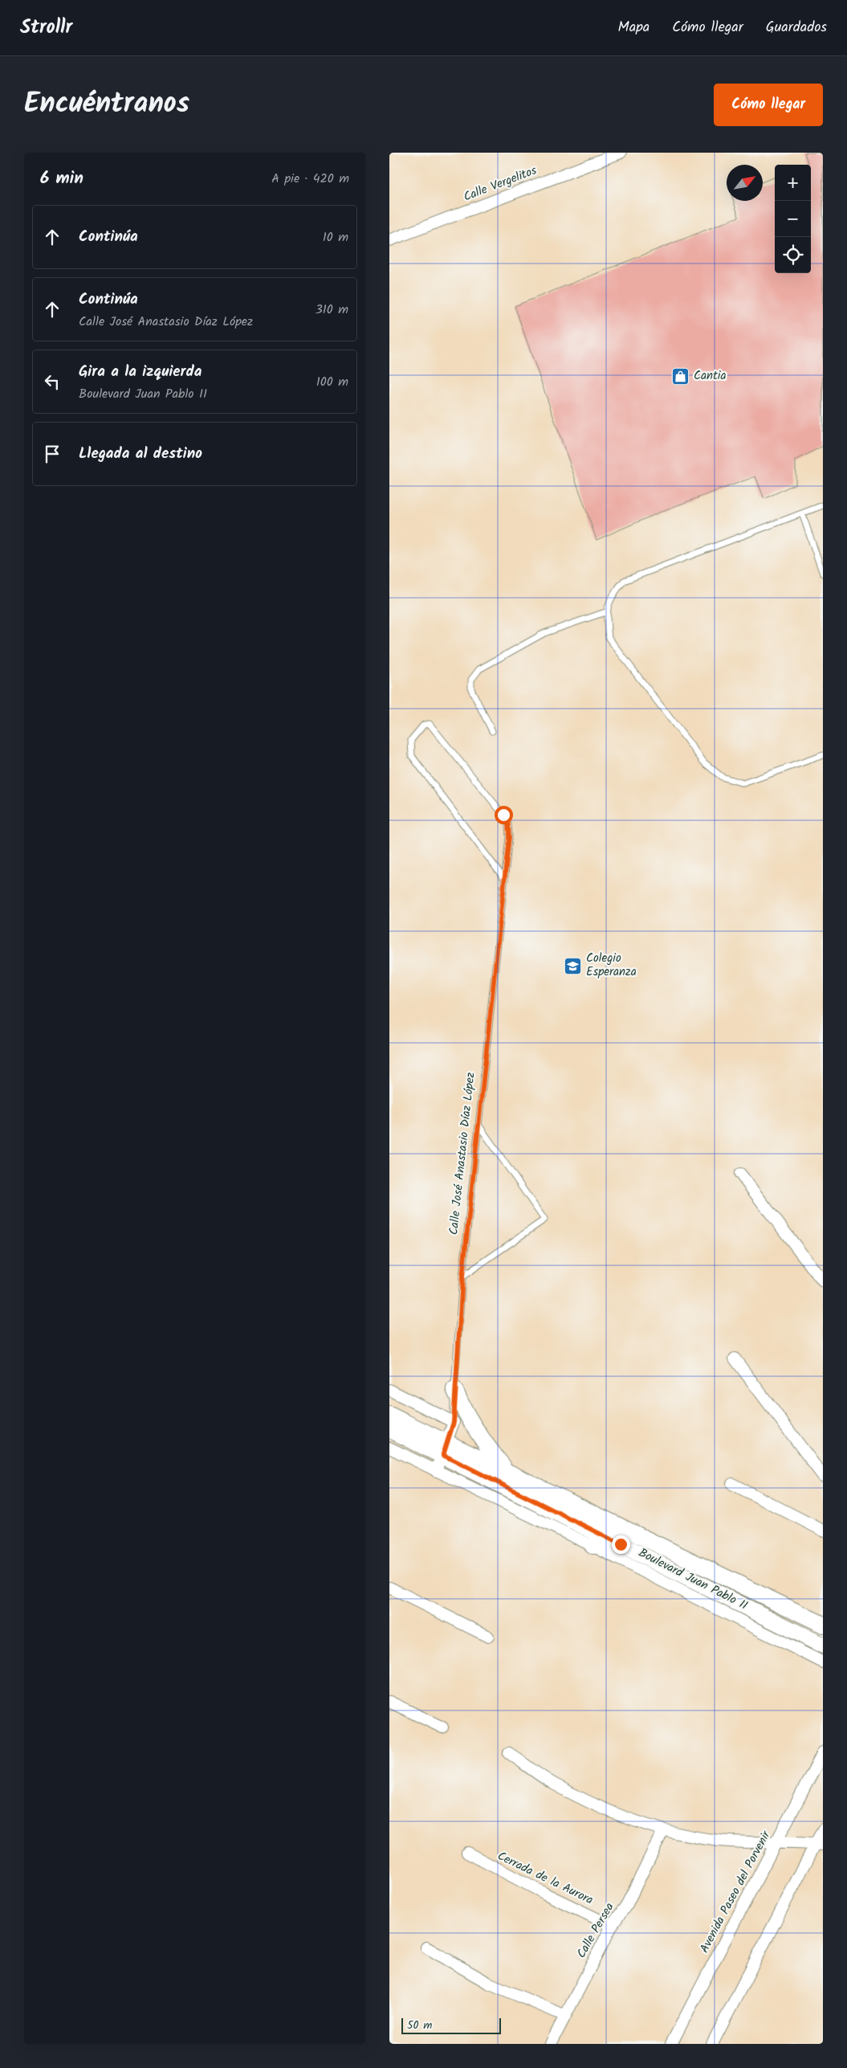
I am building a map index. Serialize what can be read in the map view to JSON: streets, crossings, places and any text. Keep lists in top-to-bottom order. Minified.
{"streets":{"main road":["Boulevard Juan Pablo II"],"street":["Calle Vergelitos","Calle José Anastasio Díaz López","Cerrada de la Aurora","Avenida Paseo del Porvenir","Calle Persea"]},"crossings":[["Calle José Anastasio Díaz López","Boulevard Juan Pablo II"],["Cerrada de la Aurora","Calle Persea"]],"places":{"shop":["Cantia"],"school or university":["Colegio Esperanza"]},"scale_bar":"50 m","north":"top right","page":{"header":"Strollr","nav":["Mapa","Cómo llegar","Guardados"],"title":"Encuéntranos","buttons":"Cómo llegar","heading":["6 min","A pie · 420 m"],"map_buttons":["+","−"],"list":[["Continúa","10 m"],["Continúa","Calle José Anastasio Díaz López","310 m"],["Gira a la izquierda","Boulevard Juan Pablo II","100 m"],"Llegada al destino"],"scale":"50 m"}}
